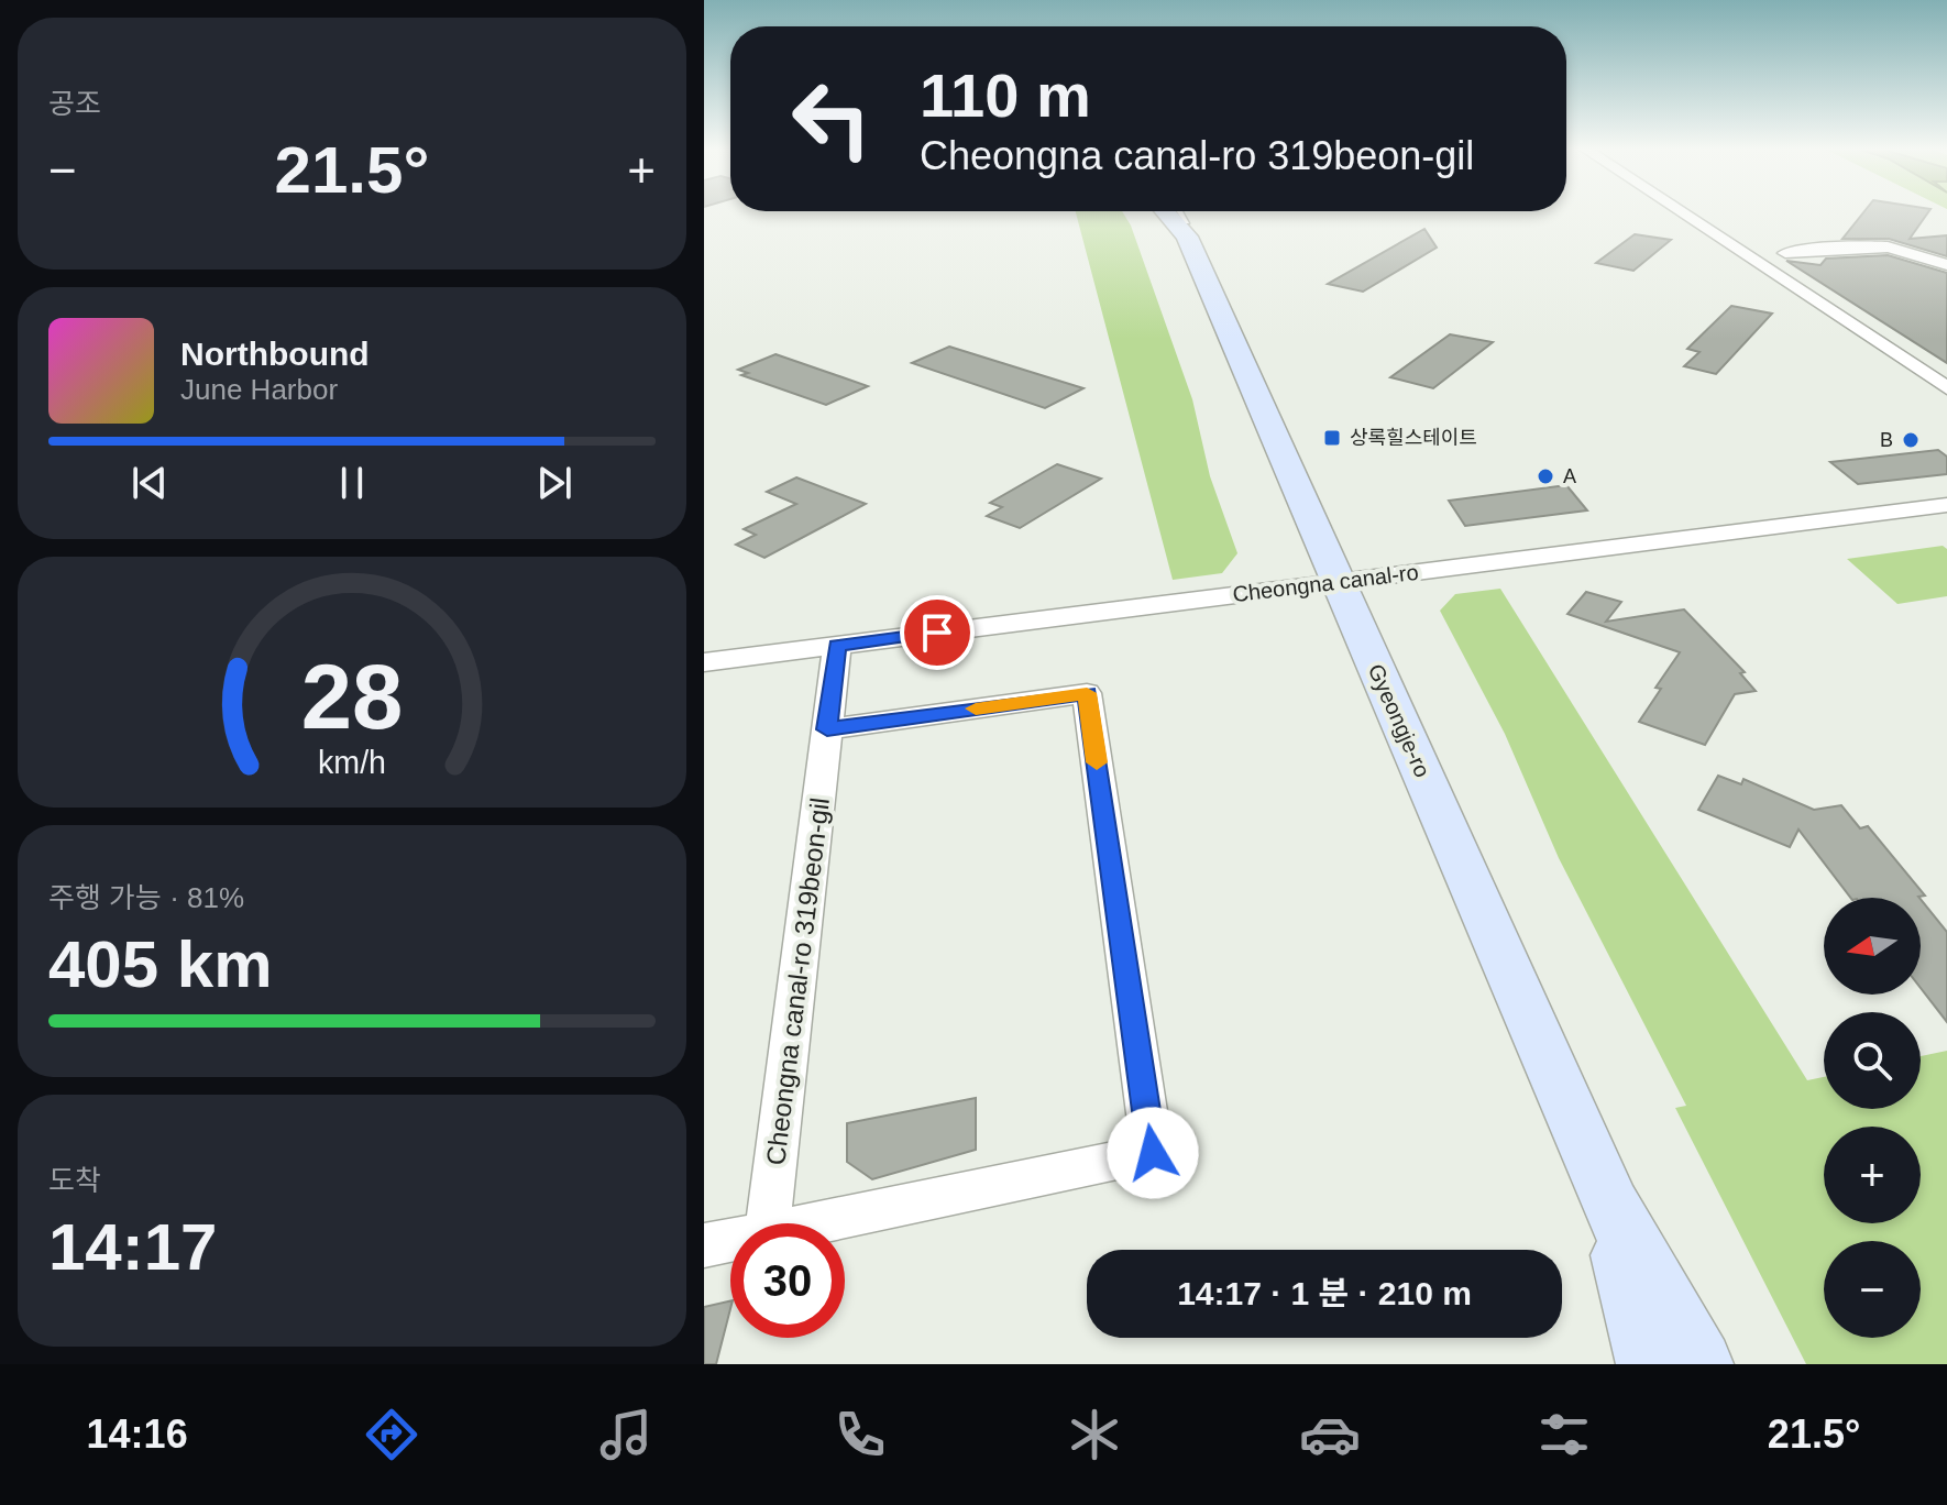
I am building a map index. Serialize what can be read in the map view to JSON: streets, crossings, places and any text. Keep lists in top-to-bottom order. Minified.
{"streets":{"main road":["Gyeongje-ro"],"street":["Cheongna canal-ro","Cheongna canal-ro 319beon-gil"]},"crossings":[["Cheongna canal-ro","Gyeongje-ro"],["Cheongna canal-ro","Cheongna canal-ro 319beon-gil"]],"places":{"transit":["상록힐스테이트"],"other":["B","A"]},"north":"left","page":{"tile":["공조",["주행 가능 · 81%","405 km"],["도착","14:17"]],"turn":["110 m","Cheongna canal-ro 319beon-gil"],"heat":["−","21.5°","+"],"song":["Northbound","June Harbor"],"map_buttons":["+","−"],"limit":"30","trip":"14:17 · 1 분 · 210 m","tabs":["14:16","21.5°"],"gauge":["28","km/h"]}}
